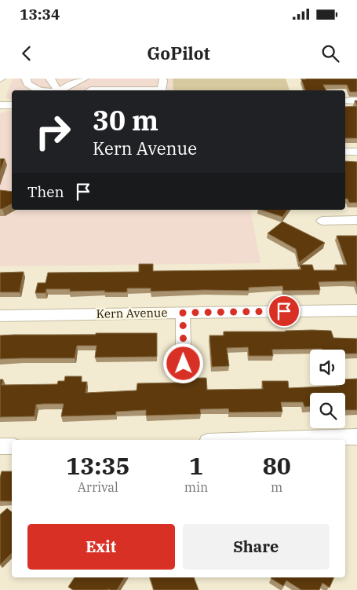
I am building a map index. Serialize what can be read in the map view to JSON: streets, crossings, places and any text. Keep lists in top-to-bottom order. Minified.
{"streets":{"street":["Kern Avenue"]},"page":{"status":"13:34","header":"GoPilot","turn":["30 m","Kern Avenue"],"then":"Then","eta":["13:35","Arrival","1","min","80","m"],"buttons":["Exit","Share"]}}
